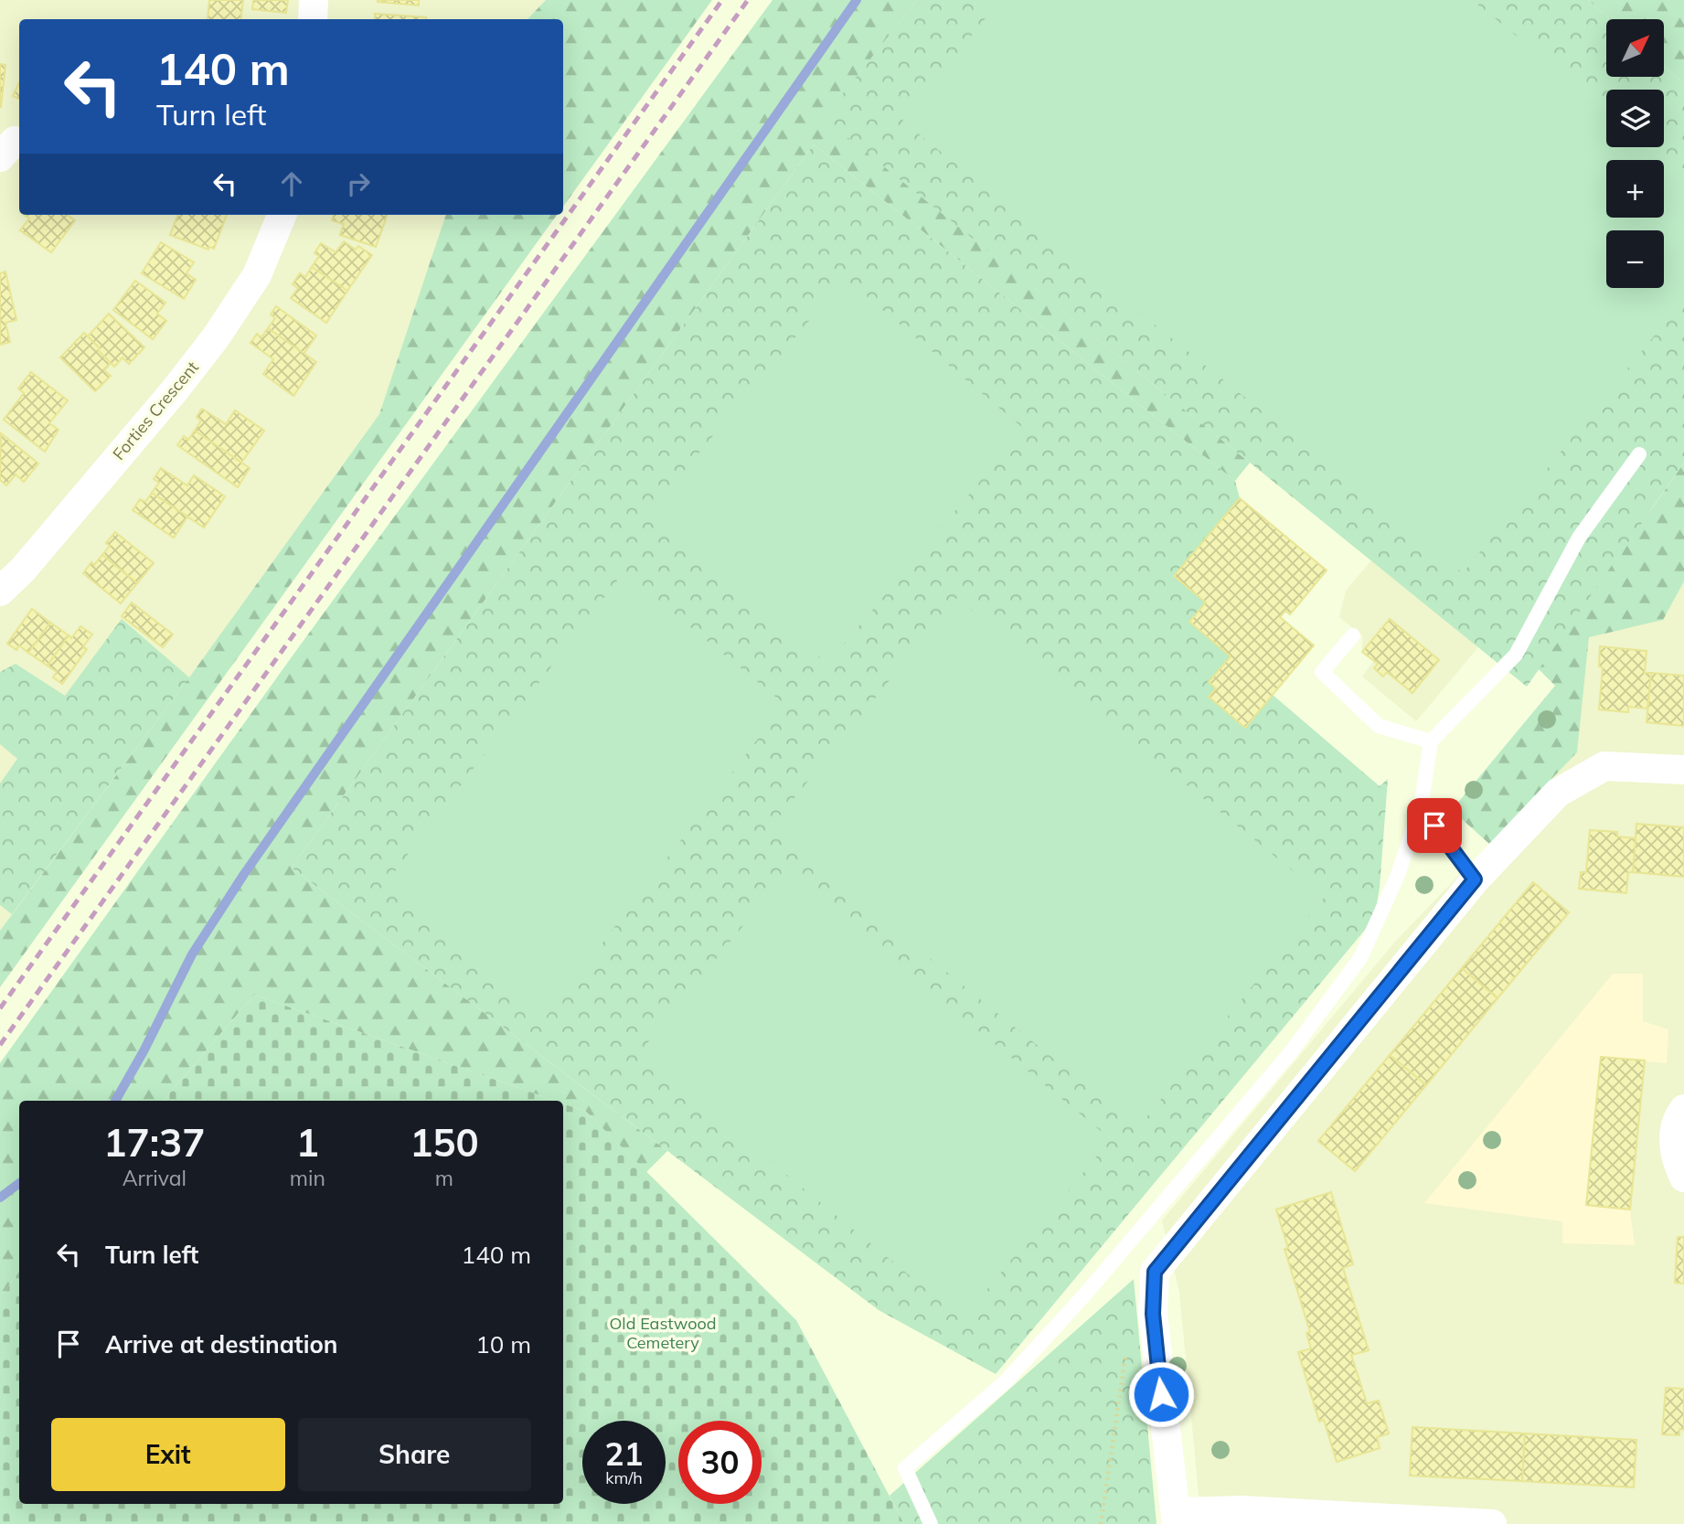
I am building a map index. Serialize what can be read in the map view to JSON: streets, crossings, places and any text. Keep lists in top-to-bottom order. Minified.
{"streets":{"street":["Forties Crescent"]},"parks":["Old Eastwood Cemetery"],"north":"top right","page":{"map_buttons":["+","−"],"turn":["140 m","Turn left"],"eta":["17:37","Arrival","1","min","150","m"],"list":[{"name":"Turn left","value":"140 m"},{"name":"Arrive at destination","value":"10 m"}],"buttons":["Exit","Share"],"speed":"21 km/h","limit":"30"}}
